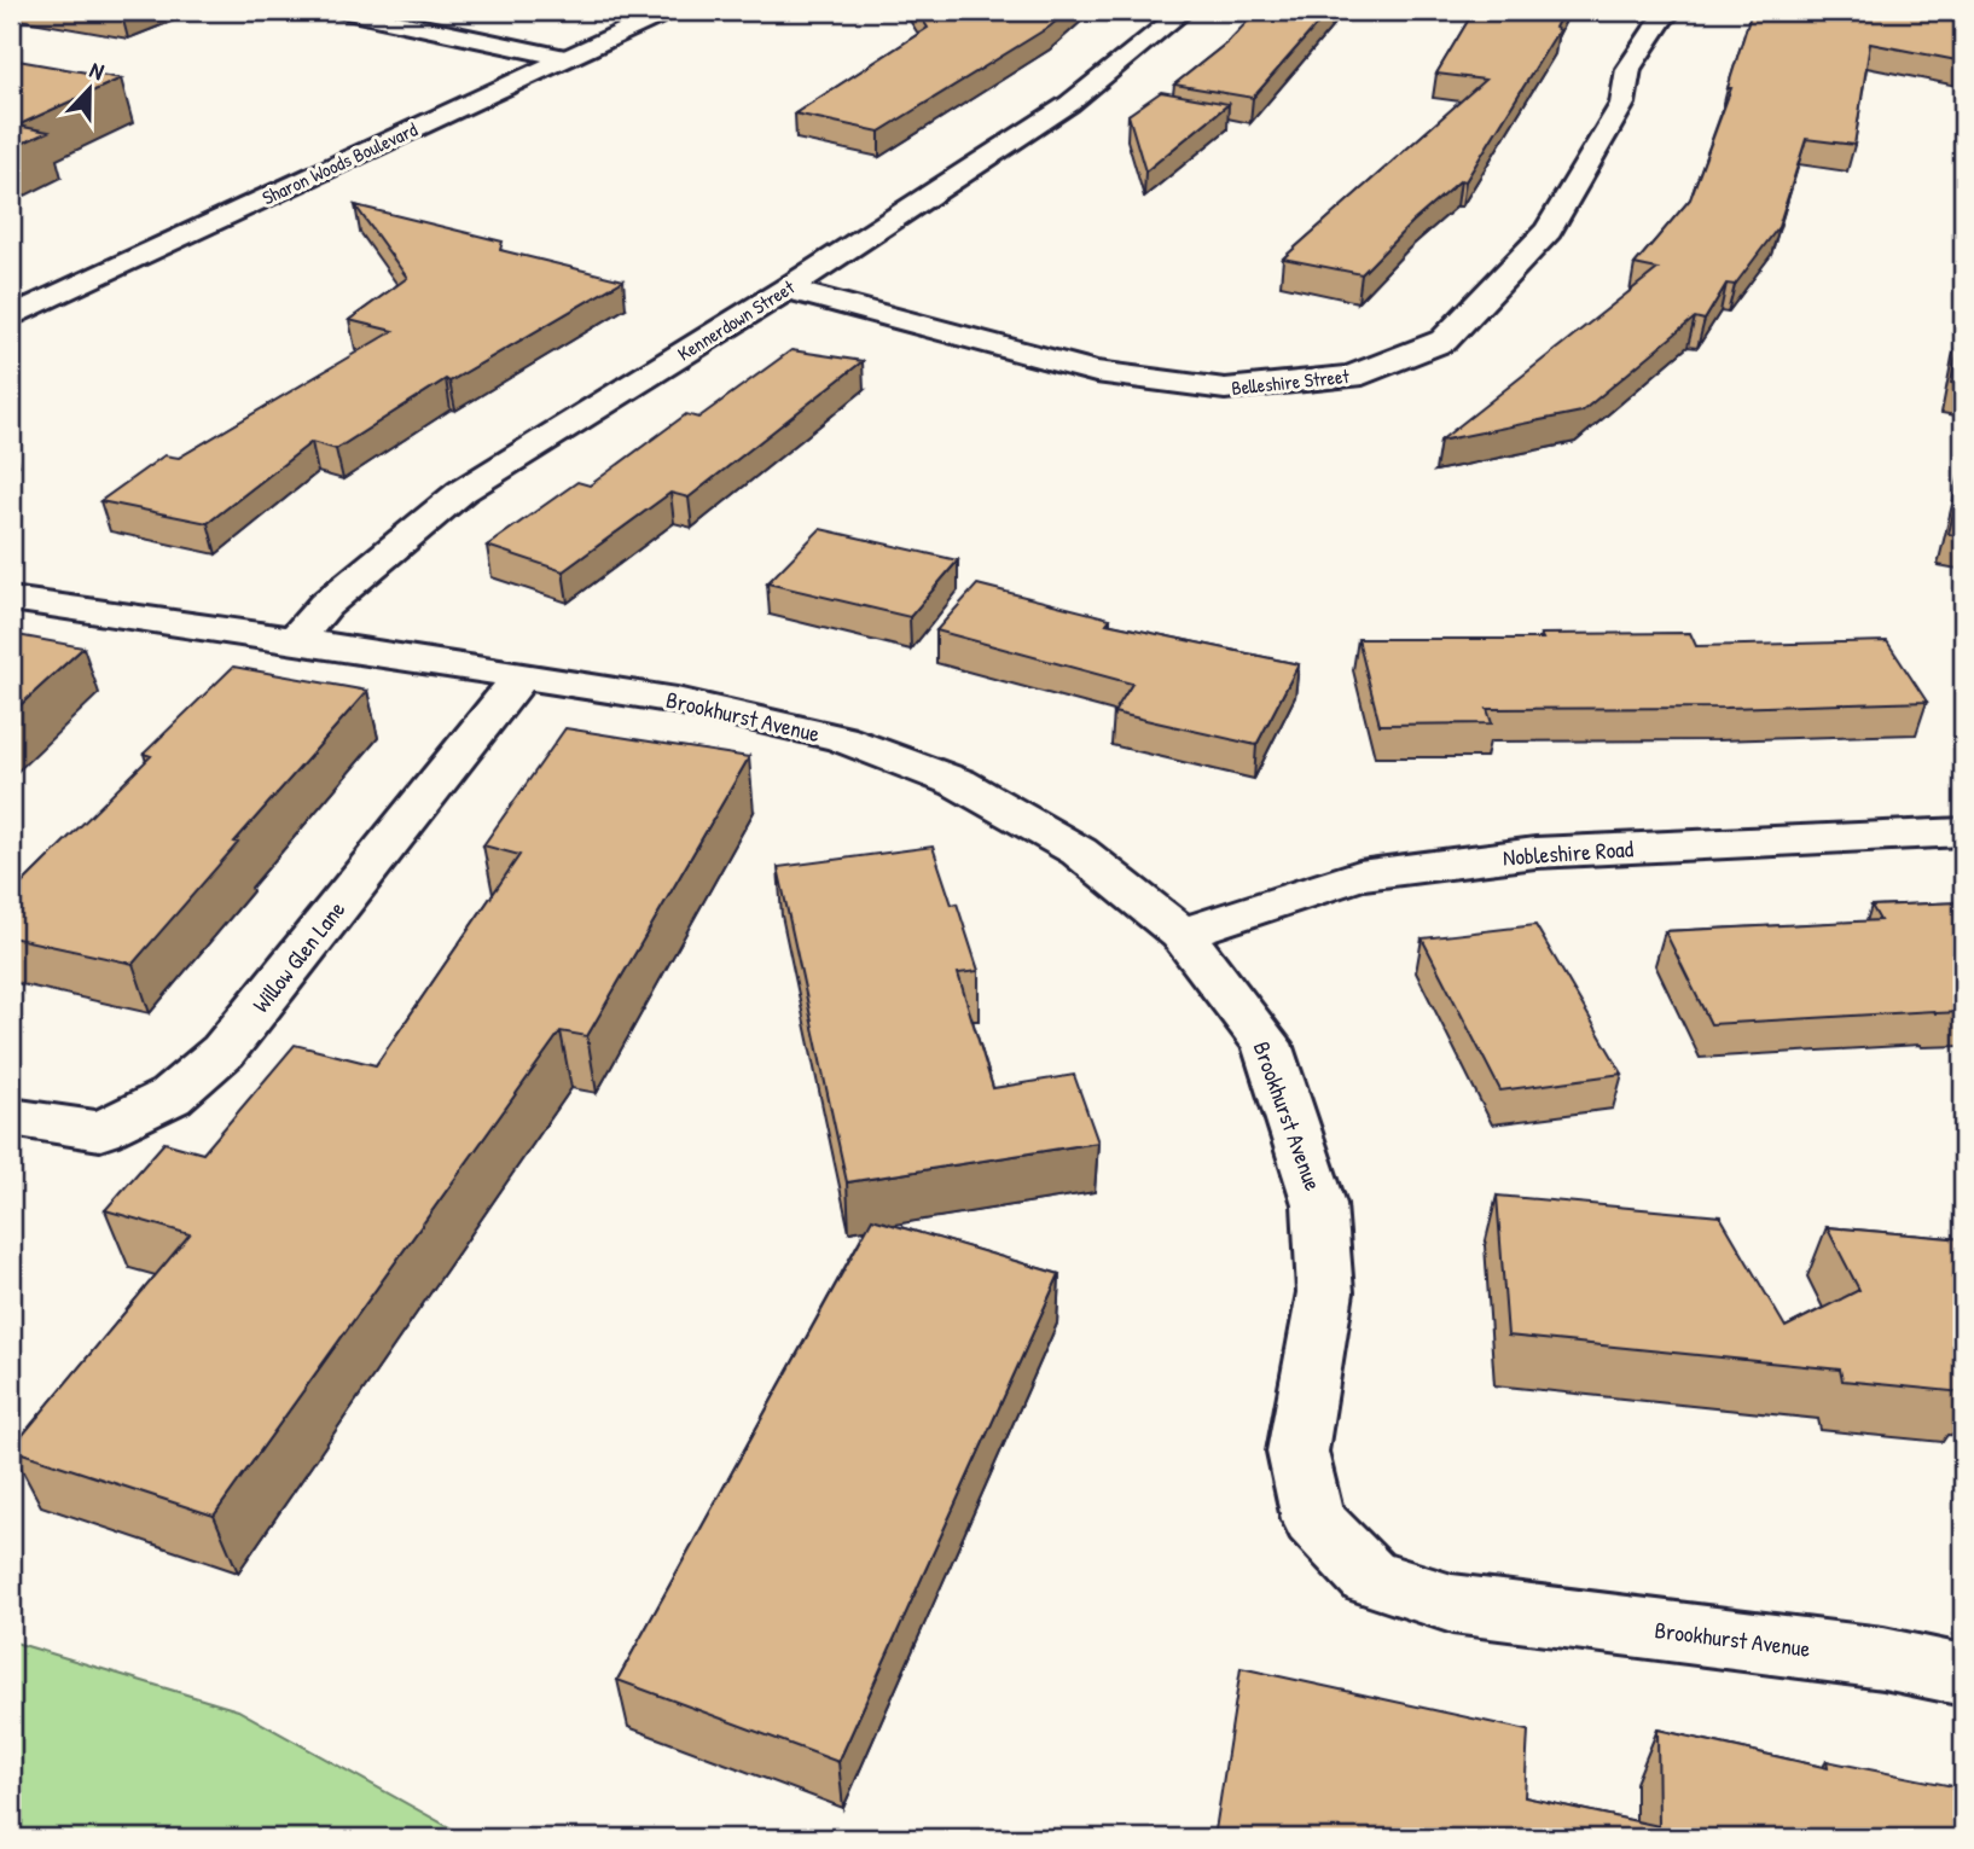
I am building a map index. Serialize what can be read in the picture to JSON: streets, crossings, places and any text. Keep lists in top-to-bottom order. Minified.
{"streets":{"street":["Sharon Woods Boulevard","Kennerdown Street","Belleshire Street","Brookhurst Avenue","Nobleshire Road","Willow Glen Lane"]},"crossings":[["Kennerdown Street","Belleshire Street"],["Kennerdown Street","Brookhurst Avenue"],["Brookhurst Avenue","Nobleshire Road"],["Brookhurst Avenue","Willow Glen Lane"]],"north":"top"}
